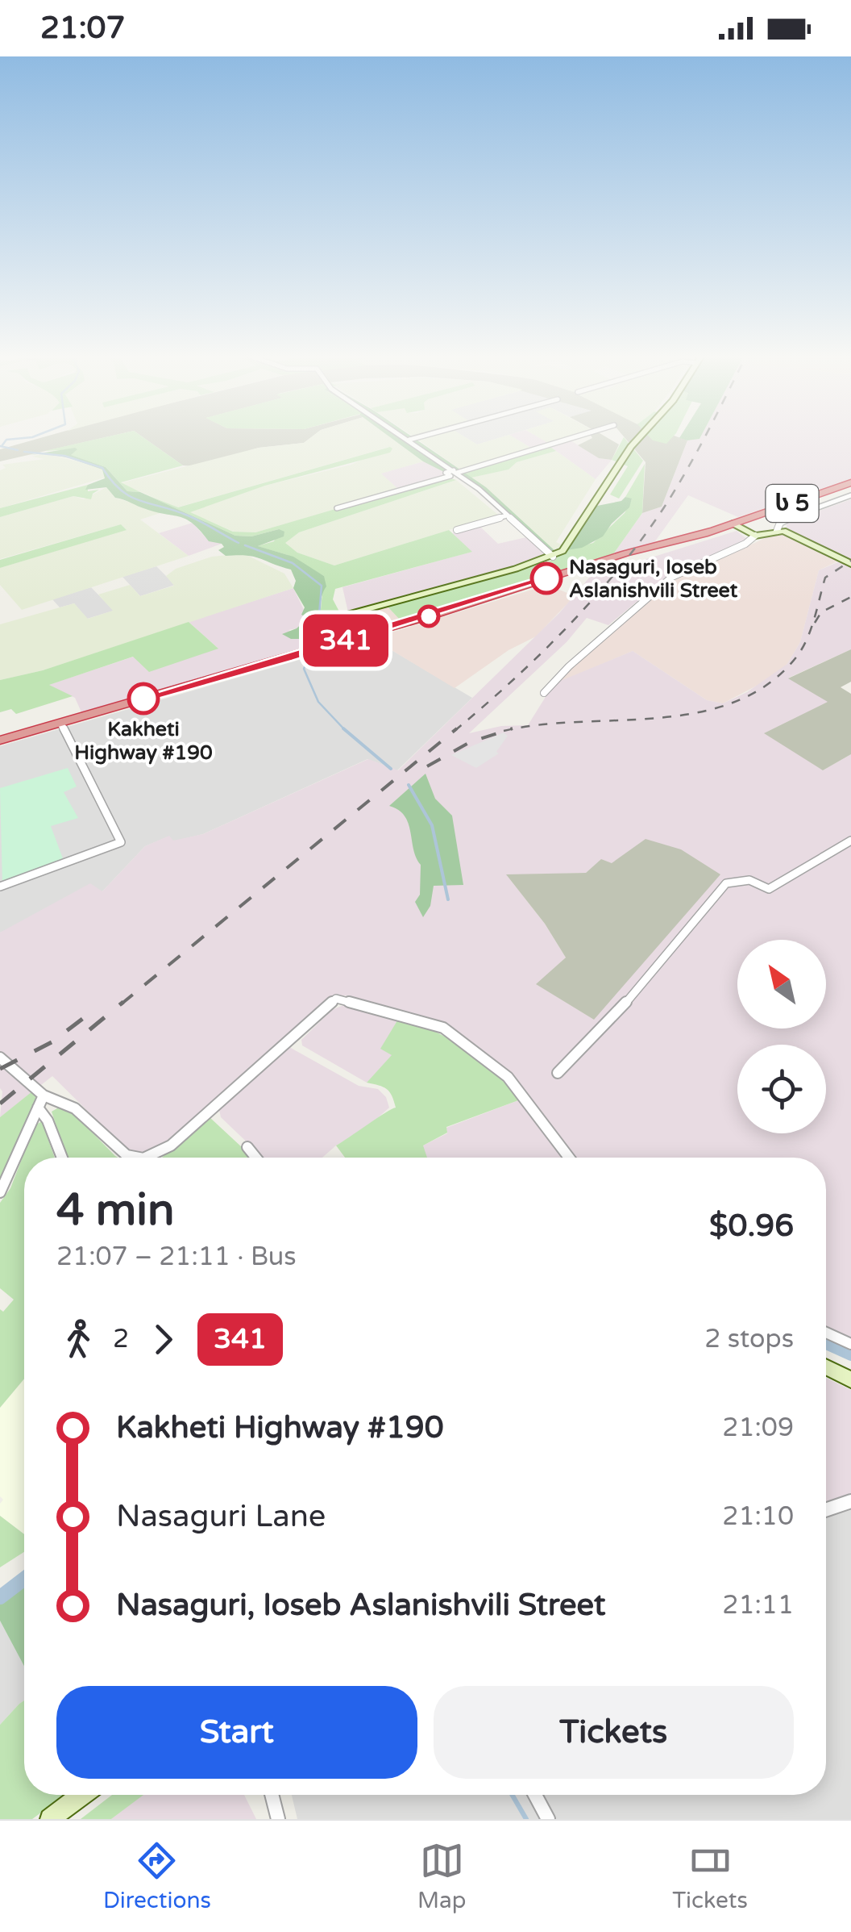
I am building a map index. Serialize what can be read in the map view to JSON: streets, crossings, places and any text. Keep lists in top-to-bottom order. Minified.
{"streets":{"highway":["ს 5"]},"places":["Nasaguri, Ioseb Aslanishvili Street","Kakheti Highway #190"],"lines":["bus line 341"],"north":"top left","page":{"status":"21:07","on_map":"341","heading":["4 min","21:07 – 21:11 · Bus","$0.96"],"legs":["2","341","2 stops"],"list":[{"name":"Kakheti Highway #190","value":"21:09"},{"name":"Nasaguri Lane","value":"21:10"},{"name":"Nasaguri, Ioseb Aslanishvili Street","value":"21:11"}],"buttons":["Start","Tickets"],"tabs":["Directions","Map","Tickets"]}}
